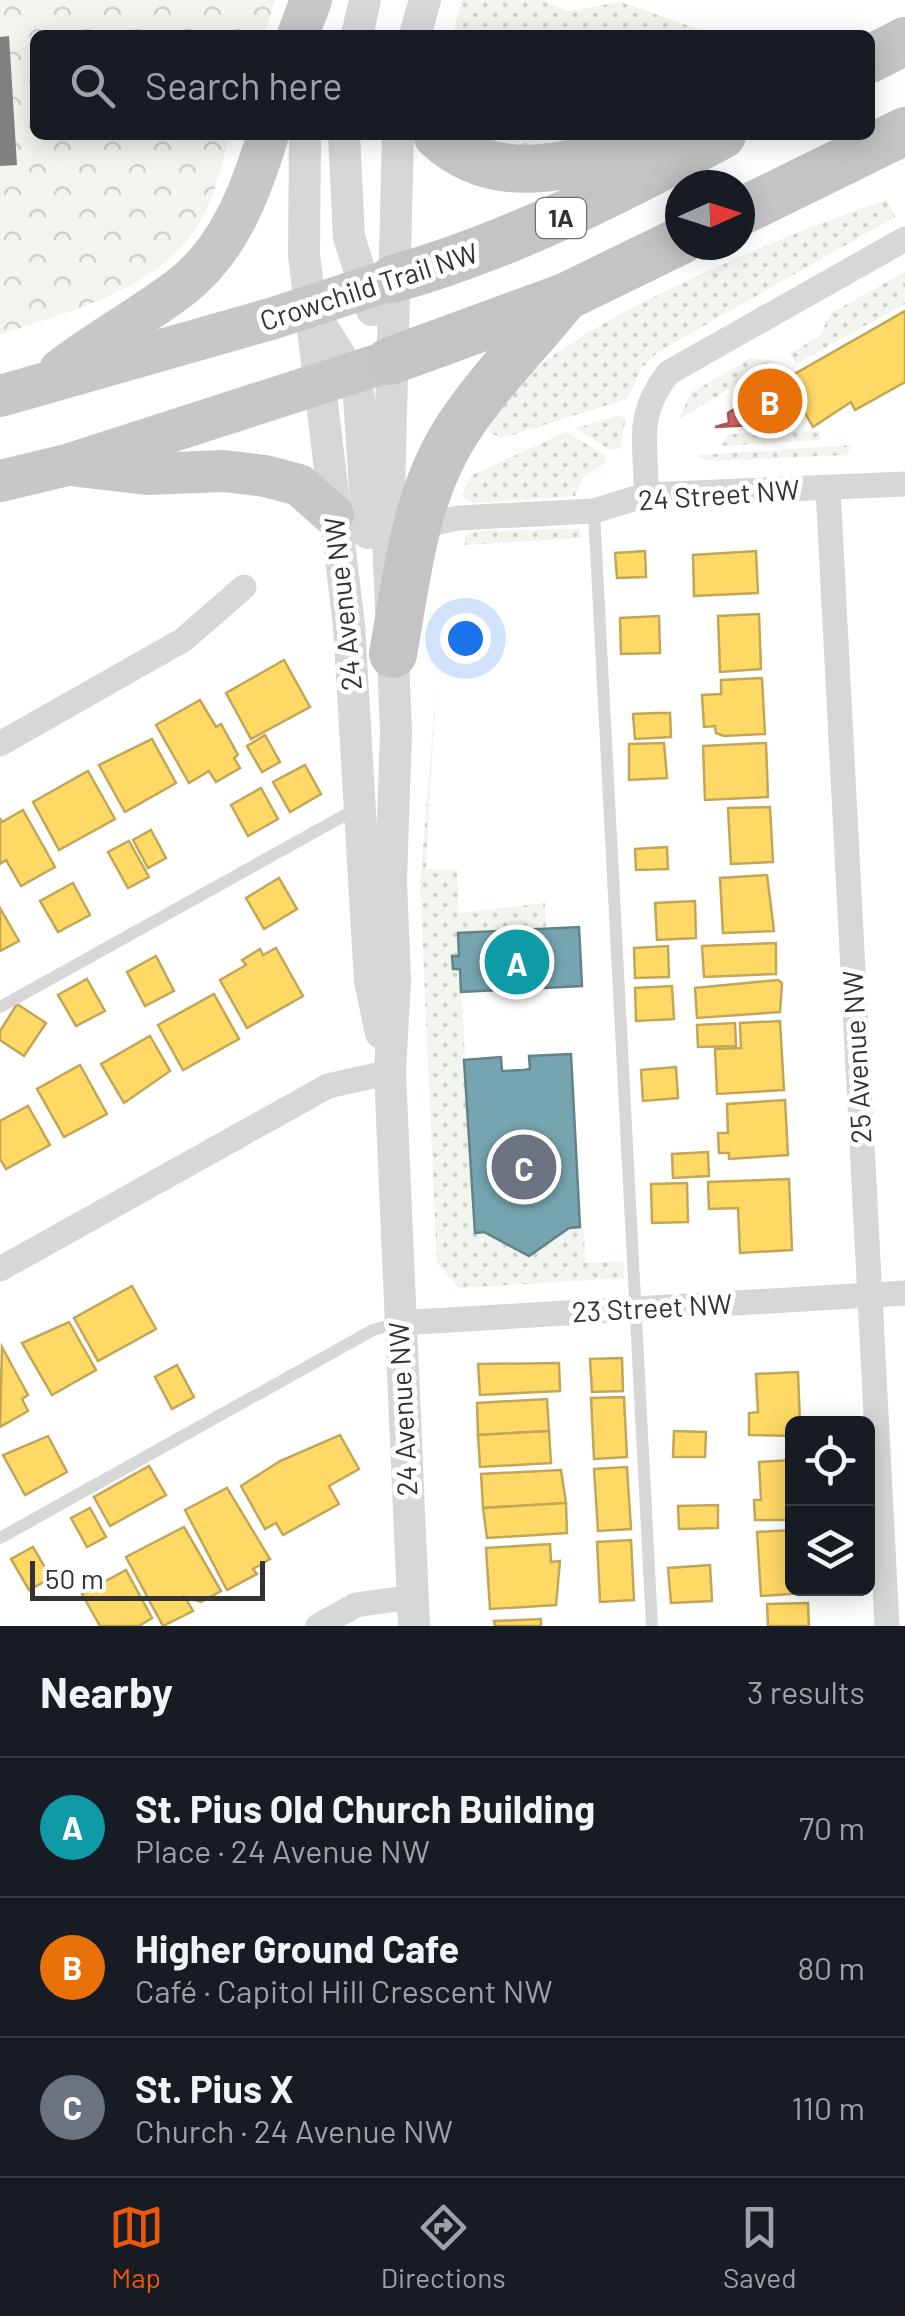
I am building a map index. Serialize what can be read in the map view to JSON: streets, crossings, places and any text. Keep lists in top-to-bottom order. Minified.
{"streets":{"highway":["1A","Crowchild Trail NW"],"street":["24 Street NW","24 Avenue NW","25 Avenue NW","23 Street NW"]},"crossings":[["Crowchild Trail NW","24 Avenue NW"],["24 Street NW","25 Avenue NW"],["24 Avenue NW","23 Street NW"],["25 Avenue NW","23 Street NW"]],"scale_bar":"50 m","north":"right","page":{"search":"Search here","pins":["B","A","C"],"scale":"50 m","heading":["Nearby","3 results"],"list":[{"mark":"A","name":"St. Pius Old Church Building","note":"Place · 24 Avenue NW","value":"70 m"},{"mark":"B","name":"Higher Ground Cafe","note":"Café · Capitol Hill Crescent NW","value":"80 m"},{"mark":"C","name":"St. Pius X","note":"Church · 24 Avenue NW","value":"110 m"}],"nav":["Map","Directions","Saved"]}}
